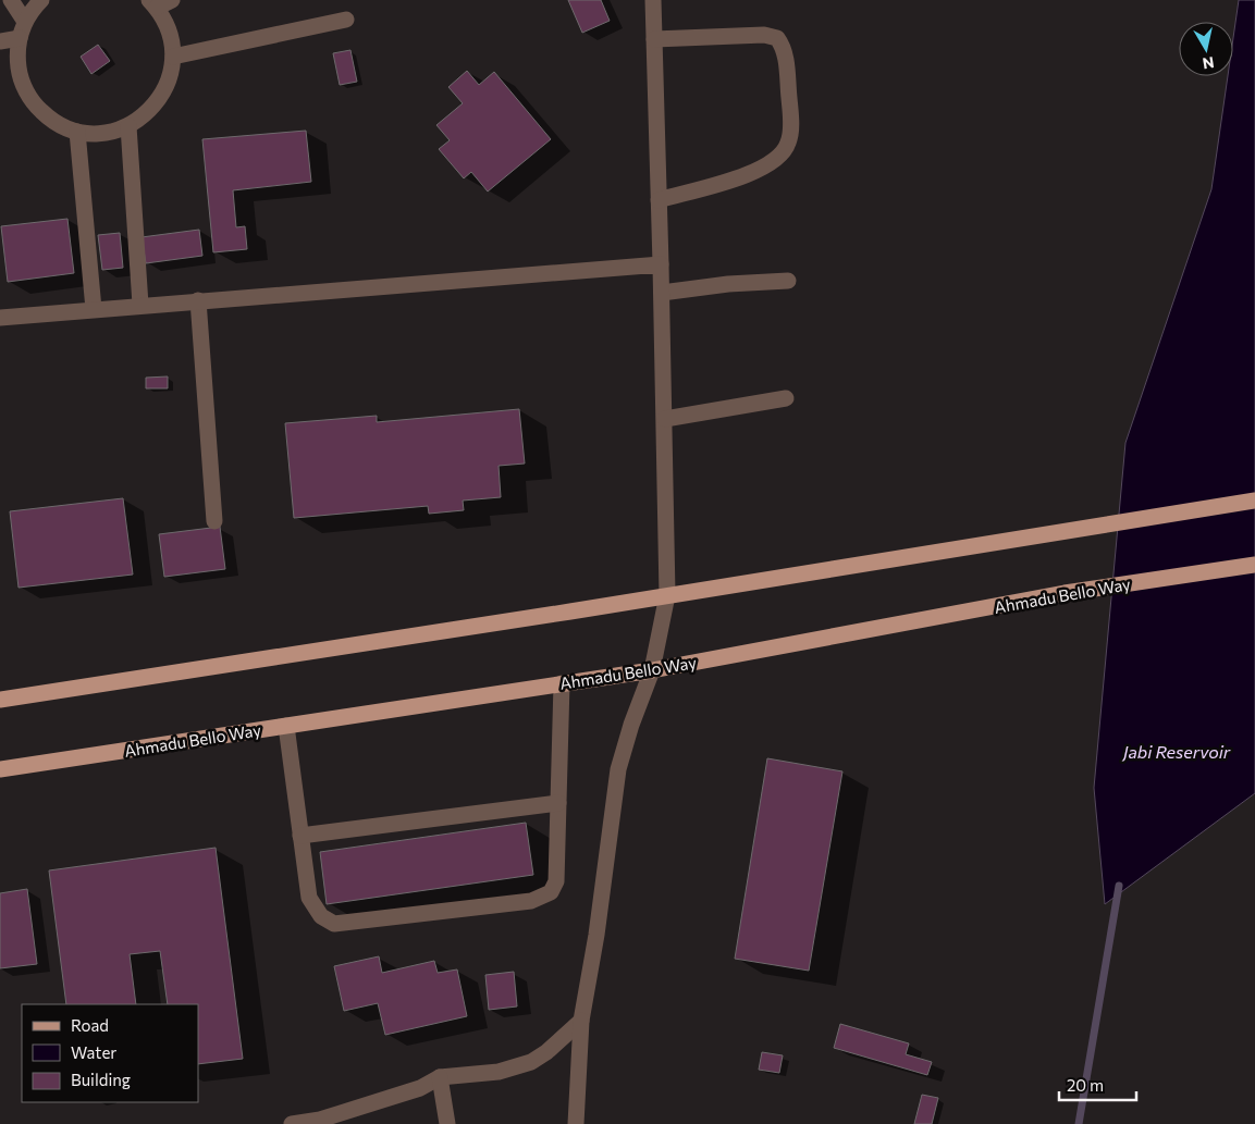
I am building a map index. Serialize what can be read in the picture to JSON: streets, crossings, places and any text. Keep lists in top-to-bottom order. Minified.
{"streets":{"main road":["Ahmadu Bello Way"]},"water":["Jabi Reservoir"],"legend":["Road","Water","Building"],"scale_bar":"20 m","north":"bottom"}
